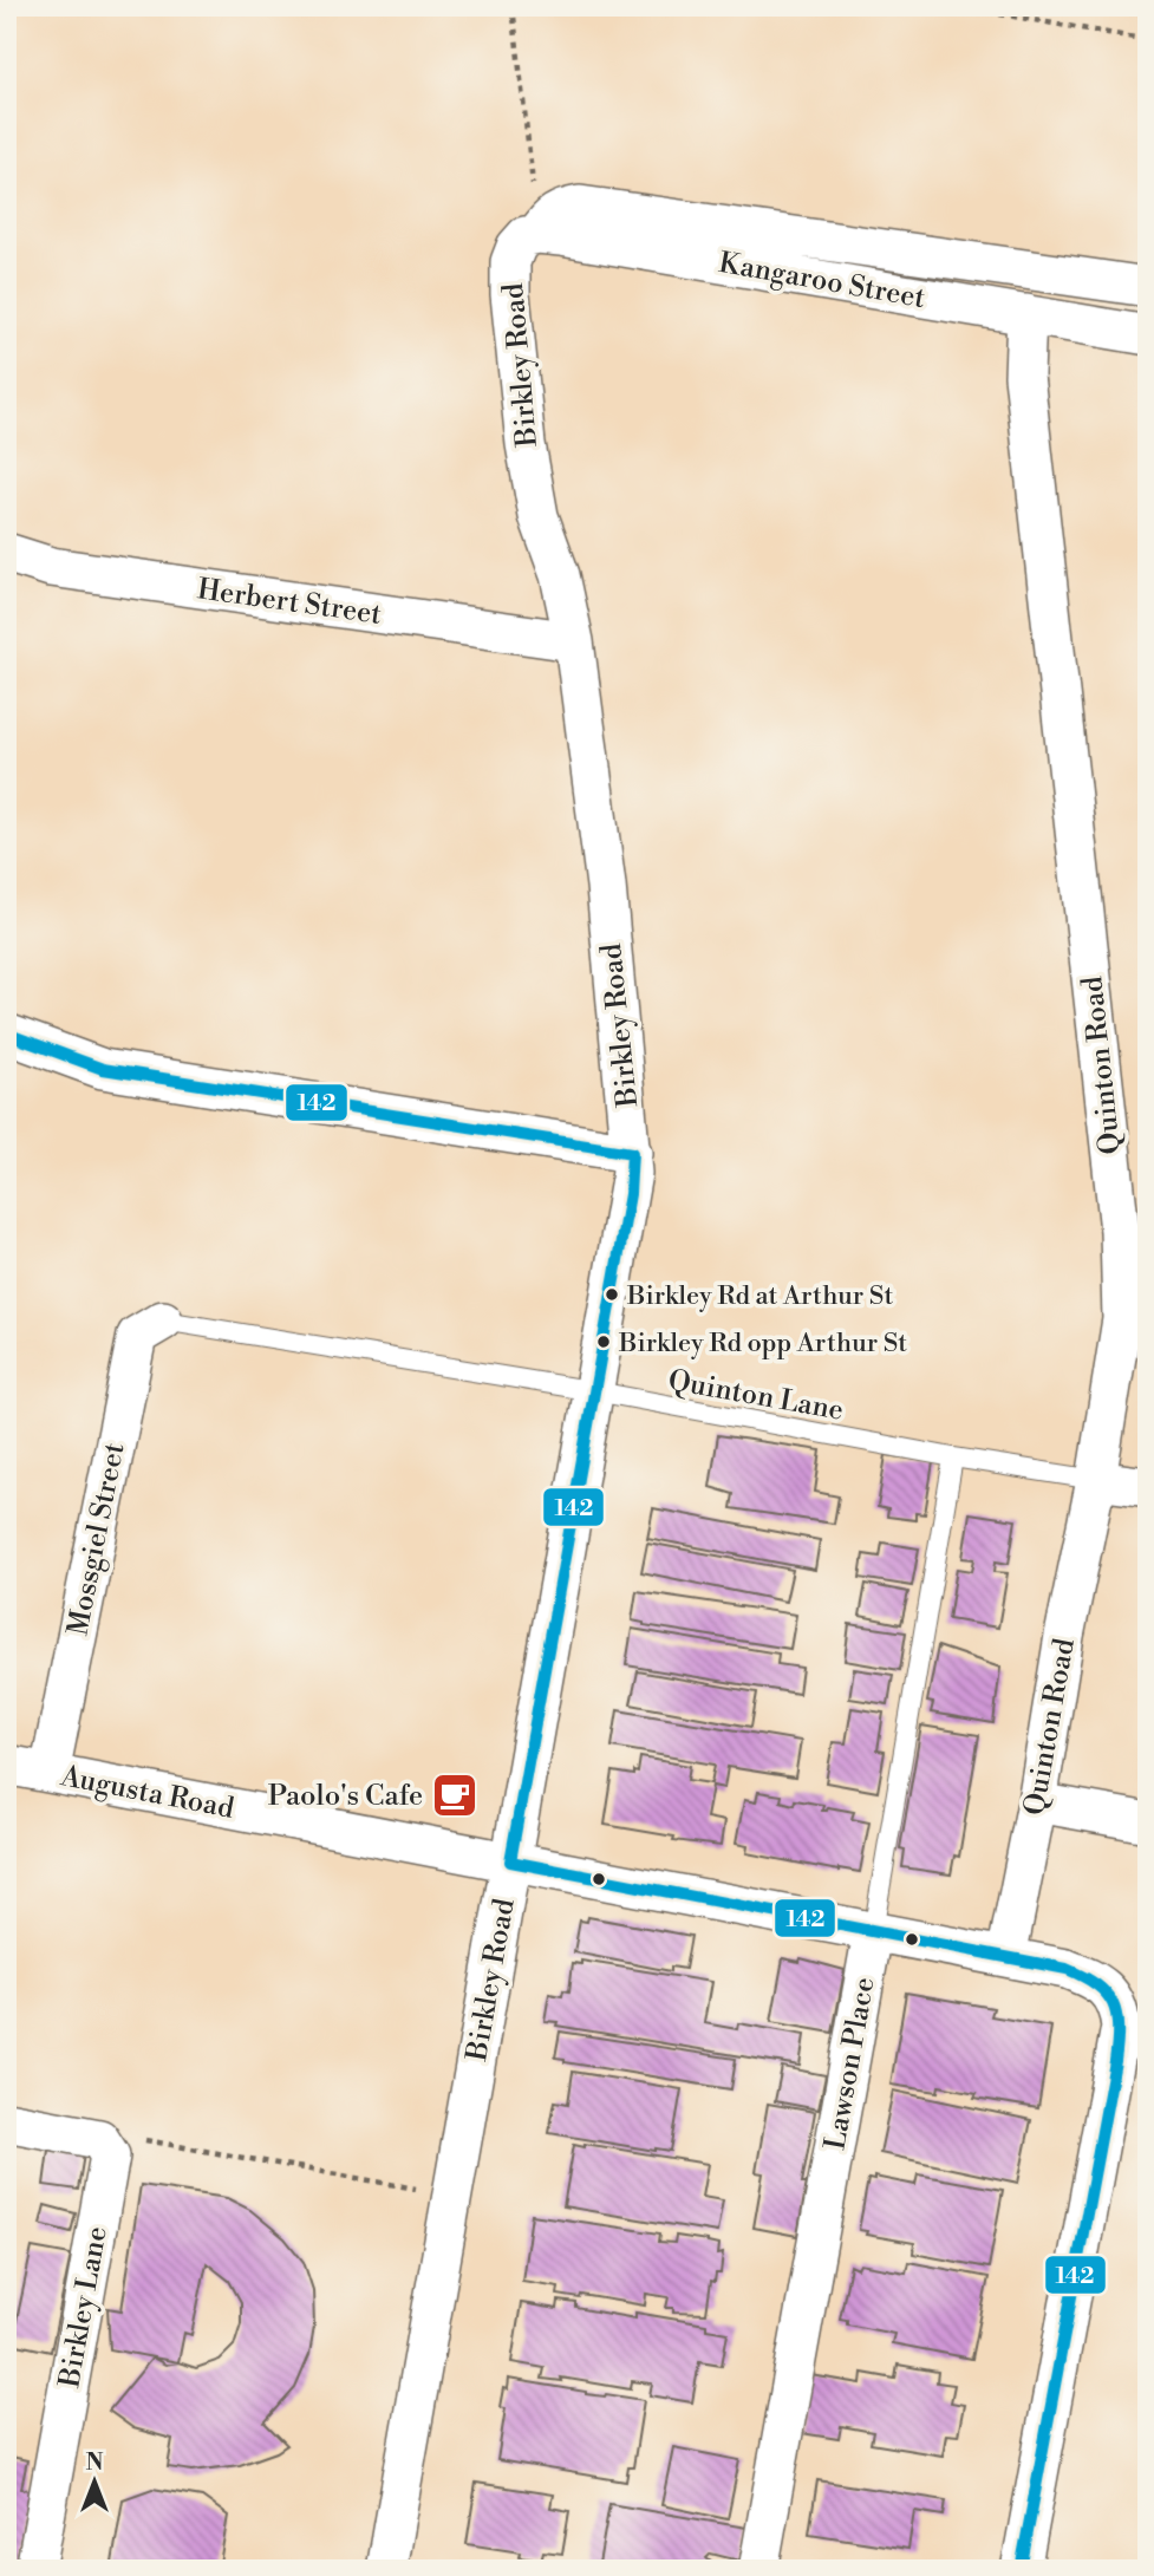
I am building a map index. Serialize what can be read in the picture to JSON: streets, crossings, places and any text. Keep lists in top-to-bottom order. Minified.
{"streets":{"street":["Kangaroo Street","Birkley Road","Herbert Street","Quinton Road","Mossgiel Street","Augusta Road","Lawson Place","Birkley Lane"],"lane":["Quinton Lane"]},"crossings":[["Kangaroo Street","Birkley Road"],["Kangaroo Street","Quinton Road"],["Birkley Road","Herbert Street"],["Birkley Road","Quinton Lane"],["Birkley Road","Augusta Road"],["Quinton Road","Quinton Lane"],["Quinton Lane","Mossgiel Street"],["Quinton Lane","Lawson Place"],["Mossgiel Street","Augusta Road"],["Augusta Road","Lawson Place"]],"places":{"other":["Birkley Rd at Arthur St","Birkley Rd opp Arthur St"],"cafe":["Paolo's Cafe"]},"lines":["transit line 142"],"north":"top"}
